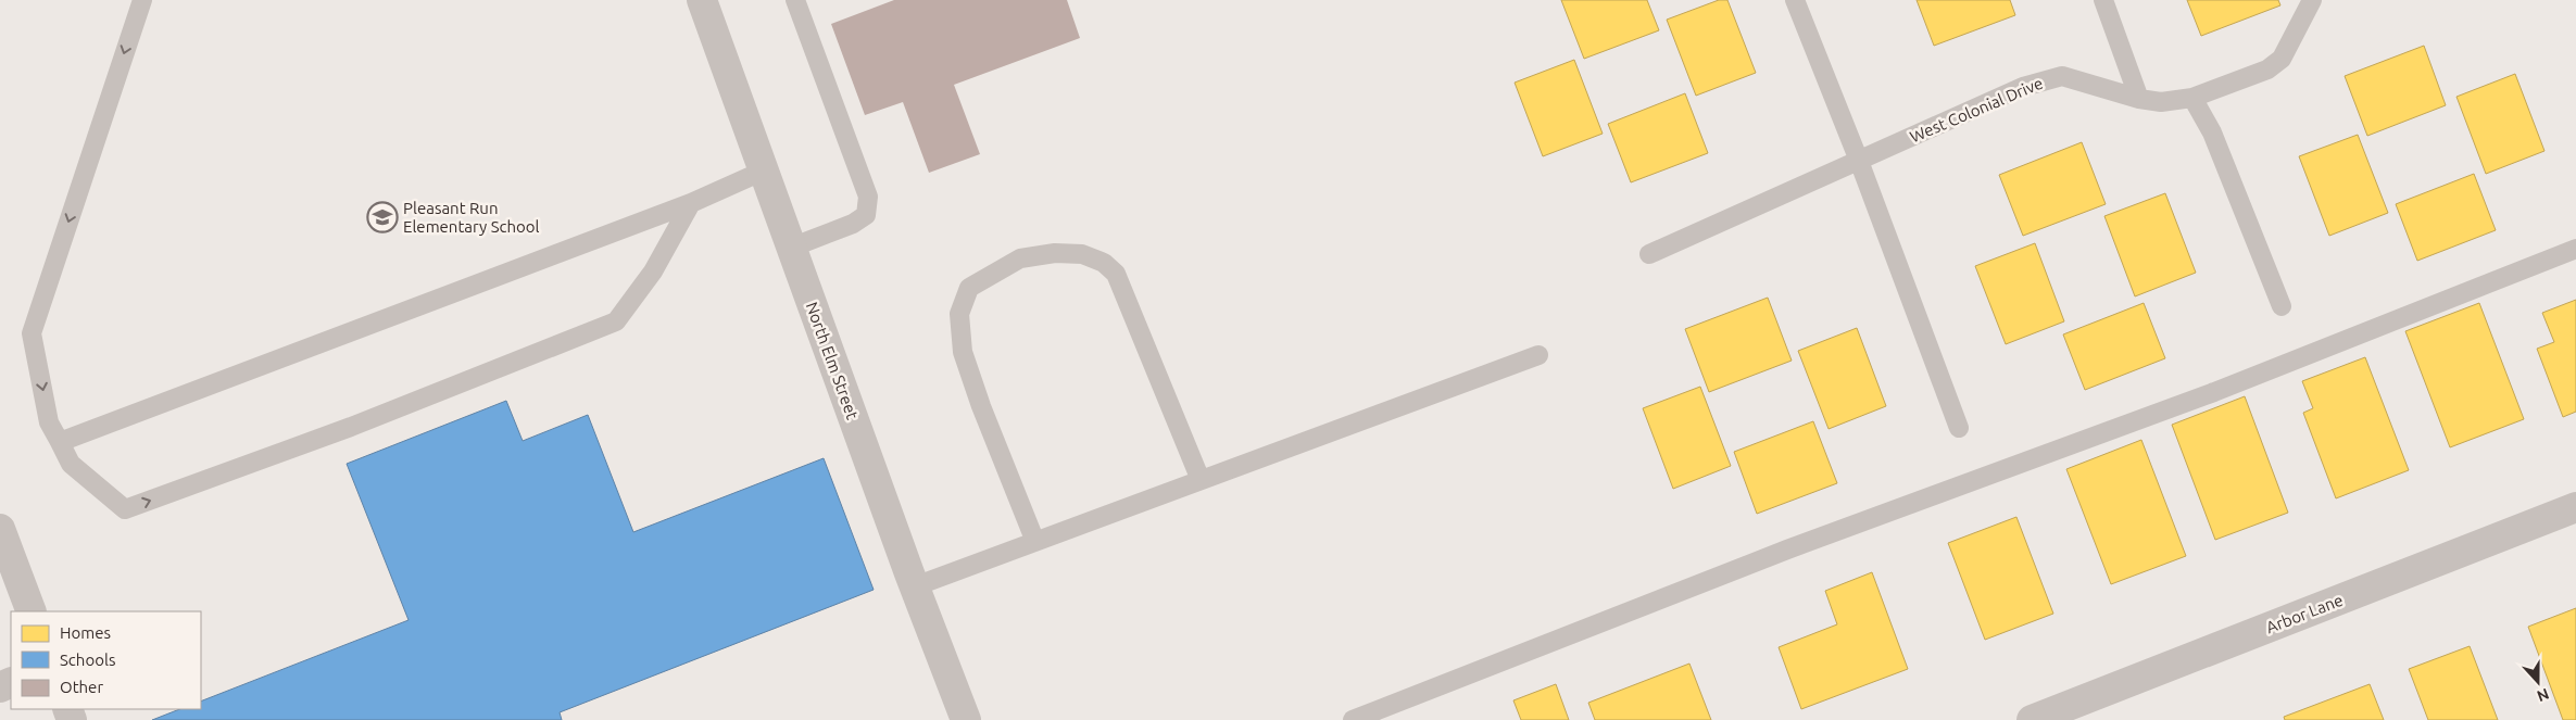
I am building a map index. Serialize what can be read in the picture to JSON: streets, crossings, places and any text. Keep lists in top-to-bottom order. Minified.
{"streets":{"street":["North Elm Street","Arbor Lane"],"lane":["West Colonial Drive"]},"places":{"school or university":["Pleasant Run Elementary School"]},"legend":["Homes","Schools","Other"],"north":"bottom"}
